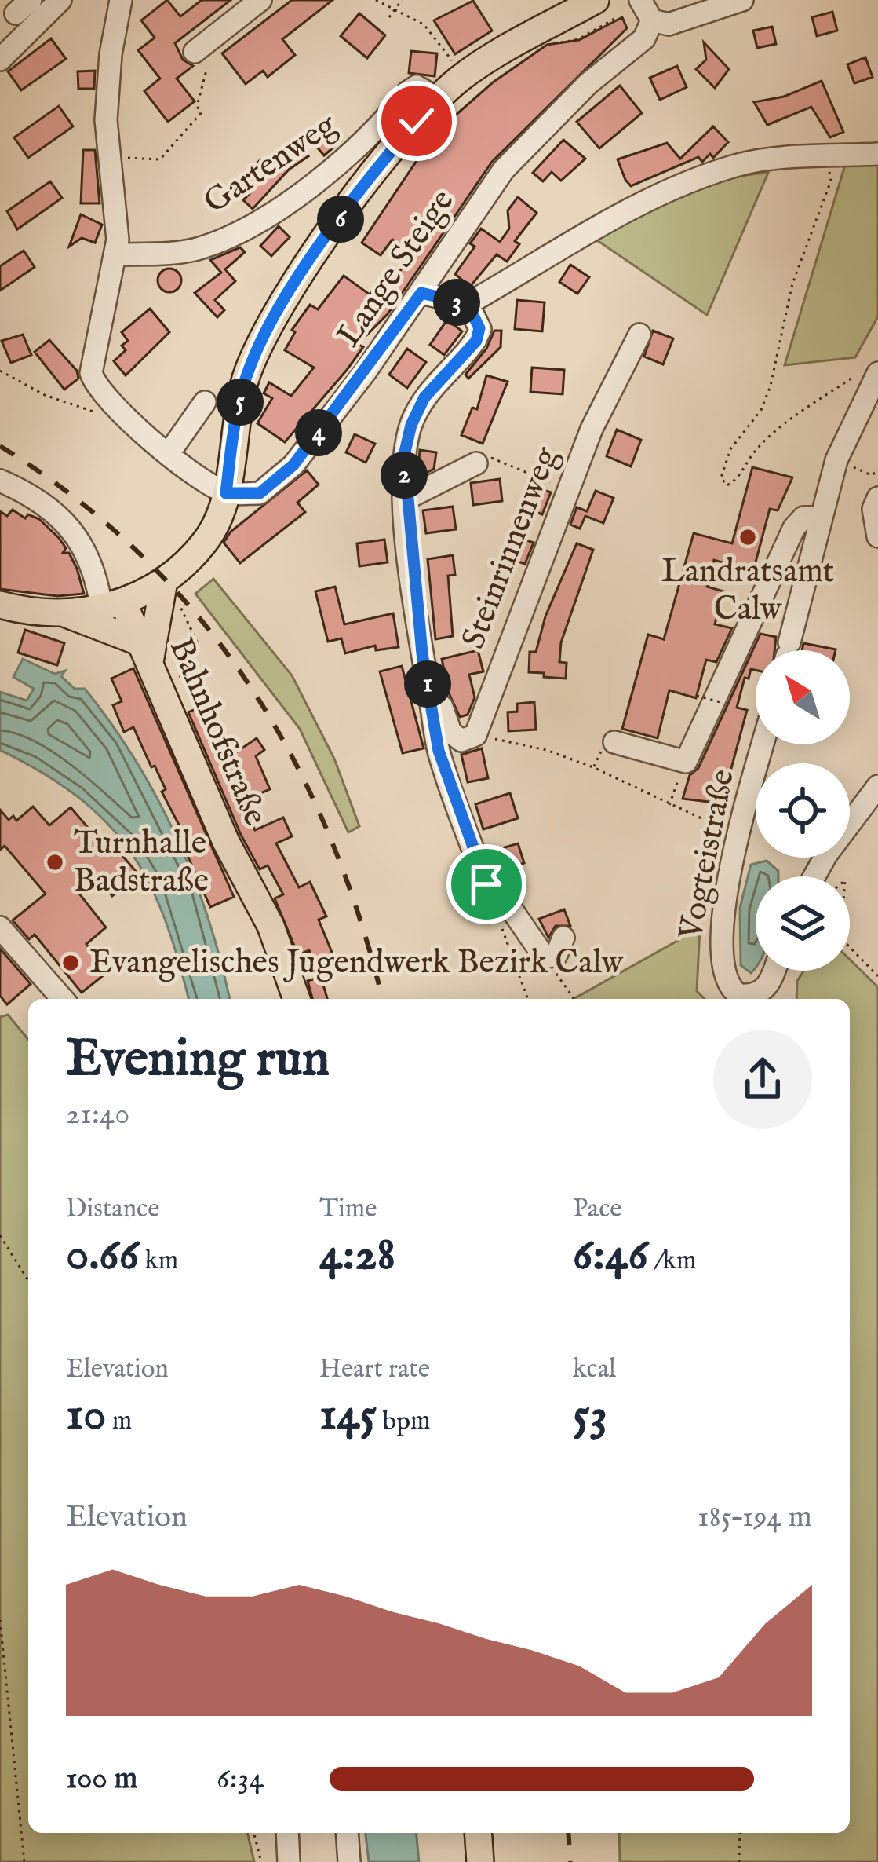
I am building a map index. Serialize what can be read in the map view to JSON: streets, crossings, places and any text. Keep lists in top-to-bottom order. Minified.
{"streets":{"main road":["Bahnhofstraße"],"street":["Gartenweg","Lange Steige","Steinrinnenweg","Vogteistraße"]},"places":["Landratsamt Calw","Turnhalle Badstraße","Evangelisches Jugendwerk Bezirk Calw"],"north":"top left","page":{"pins":["6","3","5","4","2","1"],"heading":["Evening run","21:40"],"stats":[["Distance","0.66 km"],["Time","4:28"],["Pace","6:46 /km"],["Elevation","10 m"],["Heart rate","145 bpm"],["kcal","53"]],"chart":["Elevation","185–194 m"],"list":[{"name":"100 m","note":"6:34"}]}}
